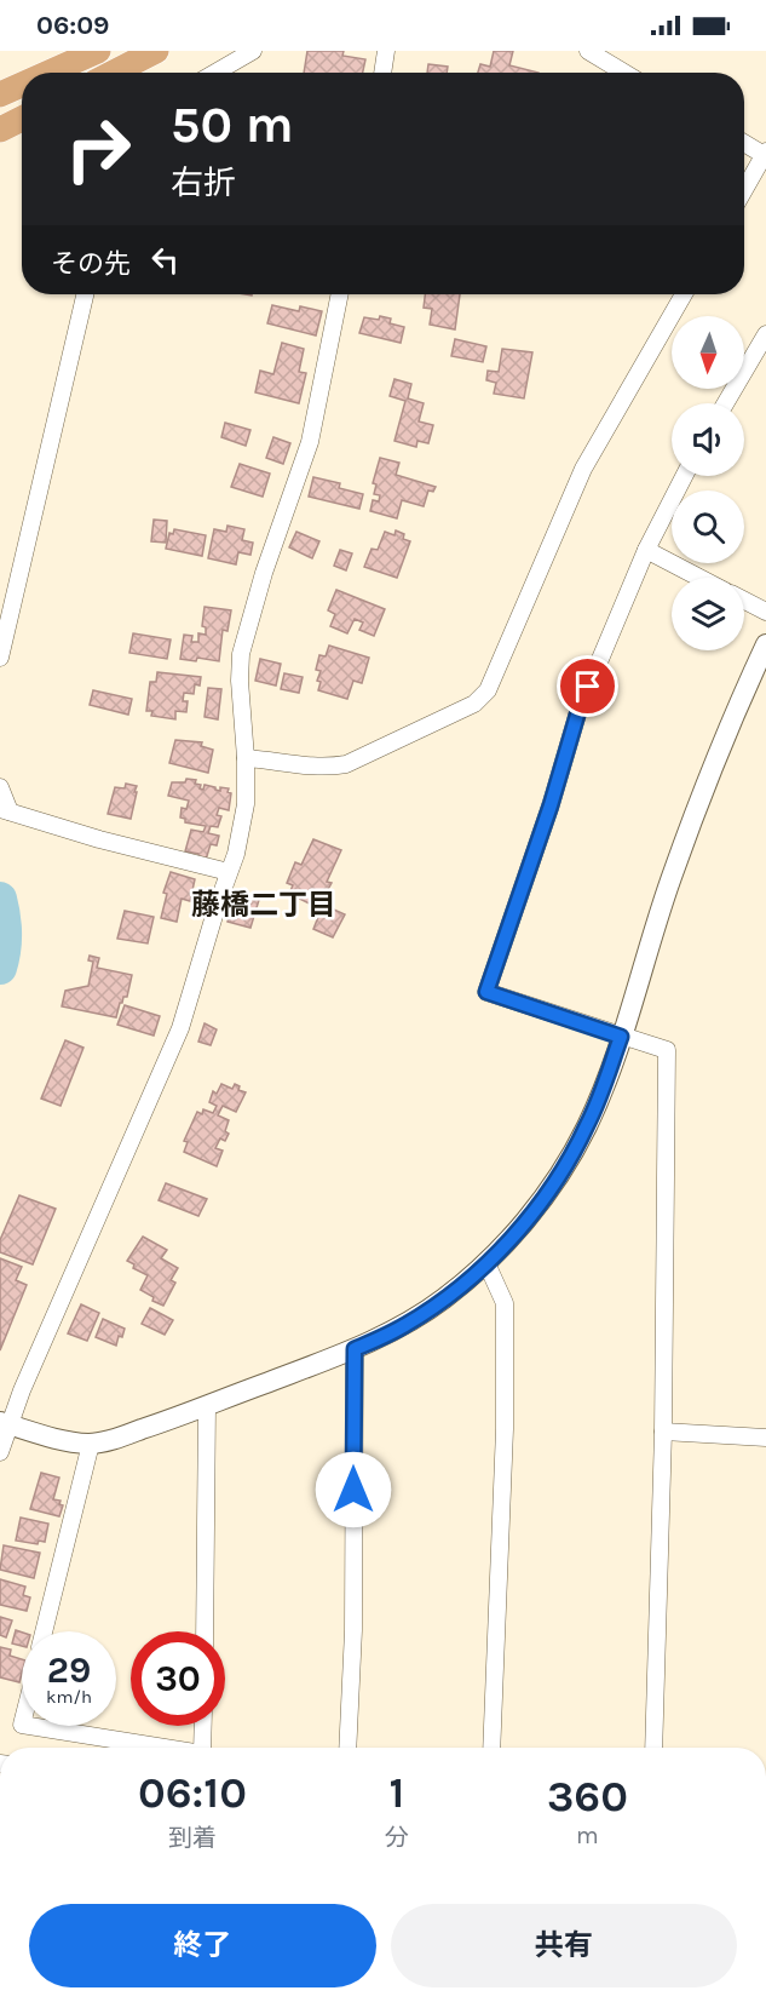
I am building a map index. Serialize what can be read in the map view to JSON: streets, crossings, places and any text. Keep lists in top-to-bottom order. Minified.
{"districts":["藤橋二丁目"],"north":"bottom","page":{"status":"06:09","turn":["50 m","右折"],"then":"その先","speed":"29 km/h","limit":"30","eta":["06:10","到着","1","分","360","m"],"buttons":["終了","共有"]}}
